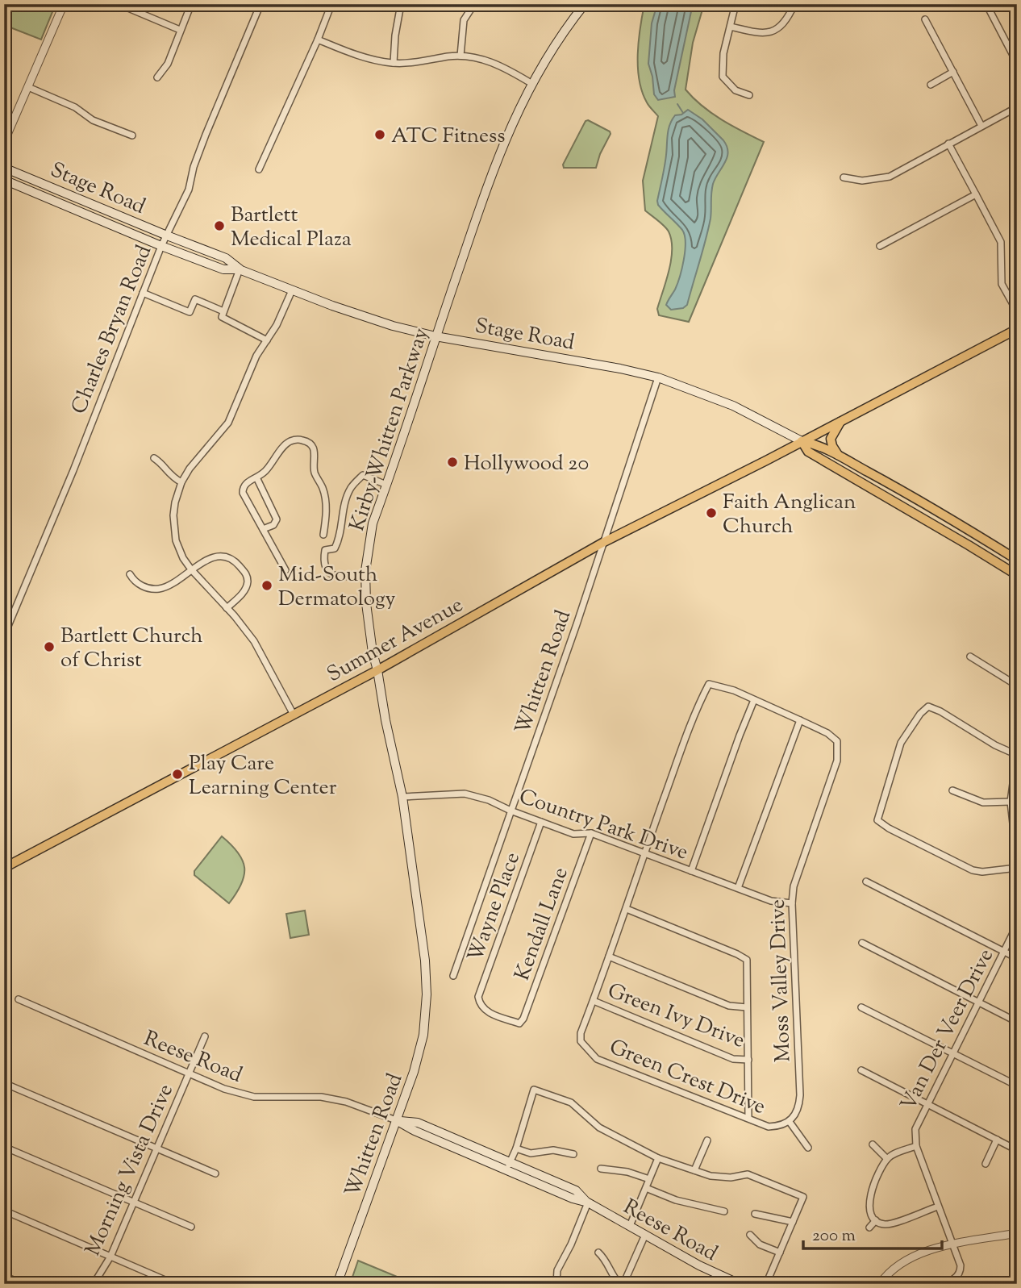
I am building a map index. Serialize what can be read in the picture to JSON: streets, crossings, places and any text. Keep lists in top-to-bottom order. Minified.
{"streets":{"main road":["Stage Road","Kirby-Whitten Parkway","Summer Avenue","Whitten Road","Reese Road"],"street":["Charles Bryan Road","Country Park Drive","Wayne Place","Kendall Lane","Moss Valley Drive","Green Ivy Drive","Van Der Veer Drive","Green Crest Drive","Morning Vista Drive"]},"crossings":[["Stage Road","Charles Bryan Road"],["Stage Road","Kirby-Whitten Parkway"],["Stage Road","Summer Avenue"],["Stage Road","Whitten Road"],["Kirby-Whitten Parkway","Summer Avenue"],["Kirby-Whitten Parkway","Whitten Road"],["Kirby-Whitten Parkway","Country Park Drive"],["Summer Avenue","Whitten Road"],["Whitten Road","Country Park Drive"],["Whitten Road","Reese Road"],["Country Park Drive","Wayne Place"],["Country Park Drive","Kendall Lane"],["Country Park Drive","Moss Valley Drive"],["Wayne Place","Kendall Lane"],["Moss Valley Drive","Green Crest Drive"],["Green Ivy Drive","Green Crest Drive"],["Reese Road","Morning Vista Drive"]],"places":["ATC Fitness","Bartlett Medical Plaza","Hollywood 20","Faith Anglican Church","Mid-South Dermatology","Bartlett Church of Christ","Play Care Learning Center"],"scale_bar":"200 m"}
